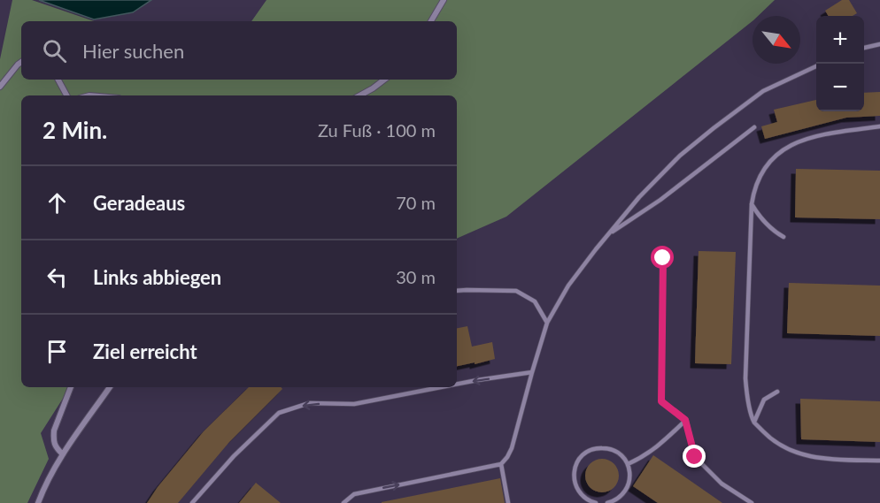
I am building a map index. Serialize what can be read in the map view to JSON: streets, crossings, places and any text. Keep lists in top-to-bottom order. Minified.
{"north":"bottom right","page":{"map_buttons":["+","−"],"search":"Hier suchen","heading":["2 Min.","Zu Fuß · 100 m"],"list":[["Geradeaus","70 m"],["Links abbiegen","30 m"],"Ziel erreicht"]}}
